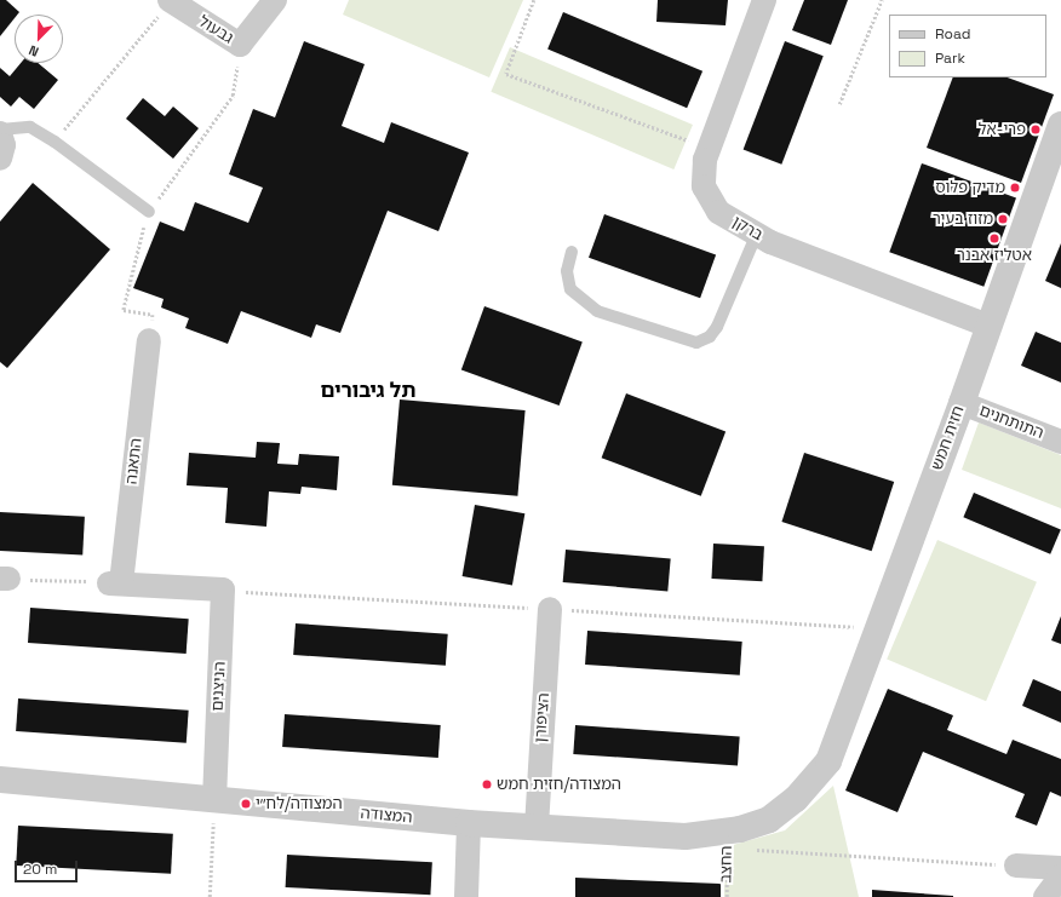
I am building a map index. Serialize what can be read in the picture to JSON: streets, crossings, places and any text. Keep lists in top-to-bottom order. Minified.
{"streets":{"street":["גבעול","ברקן","התותחנים","חזית חמש","התאנה","הניצנים","הציפורן","המצודה"],"path":["החצב"]},"crossings":[["ברקן","חזית חמש"],["התותחנים","חזית חמש"],["חזית חמש","המצודה"],["התאנה","הניצנים"],["הניצנים","המצודה"],["הציפורן","המצודה"],["המצודה","החצב"]],"districts":["תל גיבורים"],"places":["פרי-אל","מדיק פלוס","מזוז בעיר","אטליז אבנר","המצודה/חזית חמש","המצודה/לח״י"],"legend":["Road","Park"],"scale_bar":"20 m","north":"bottom left"}
